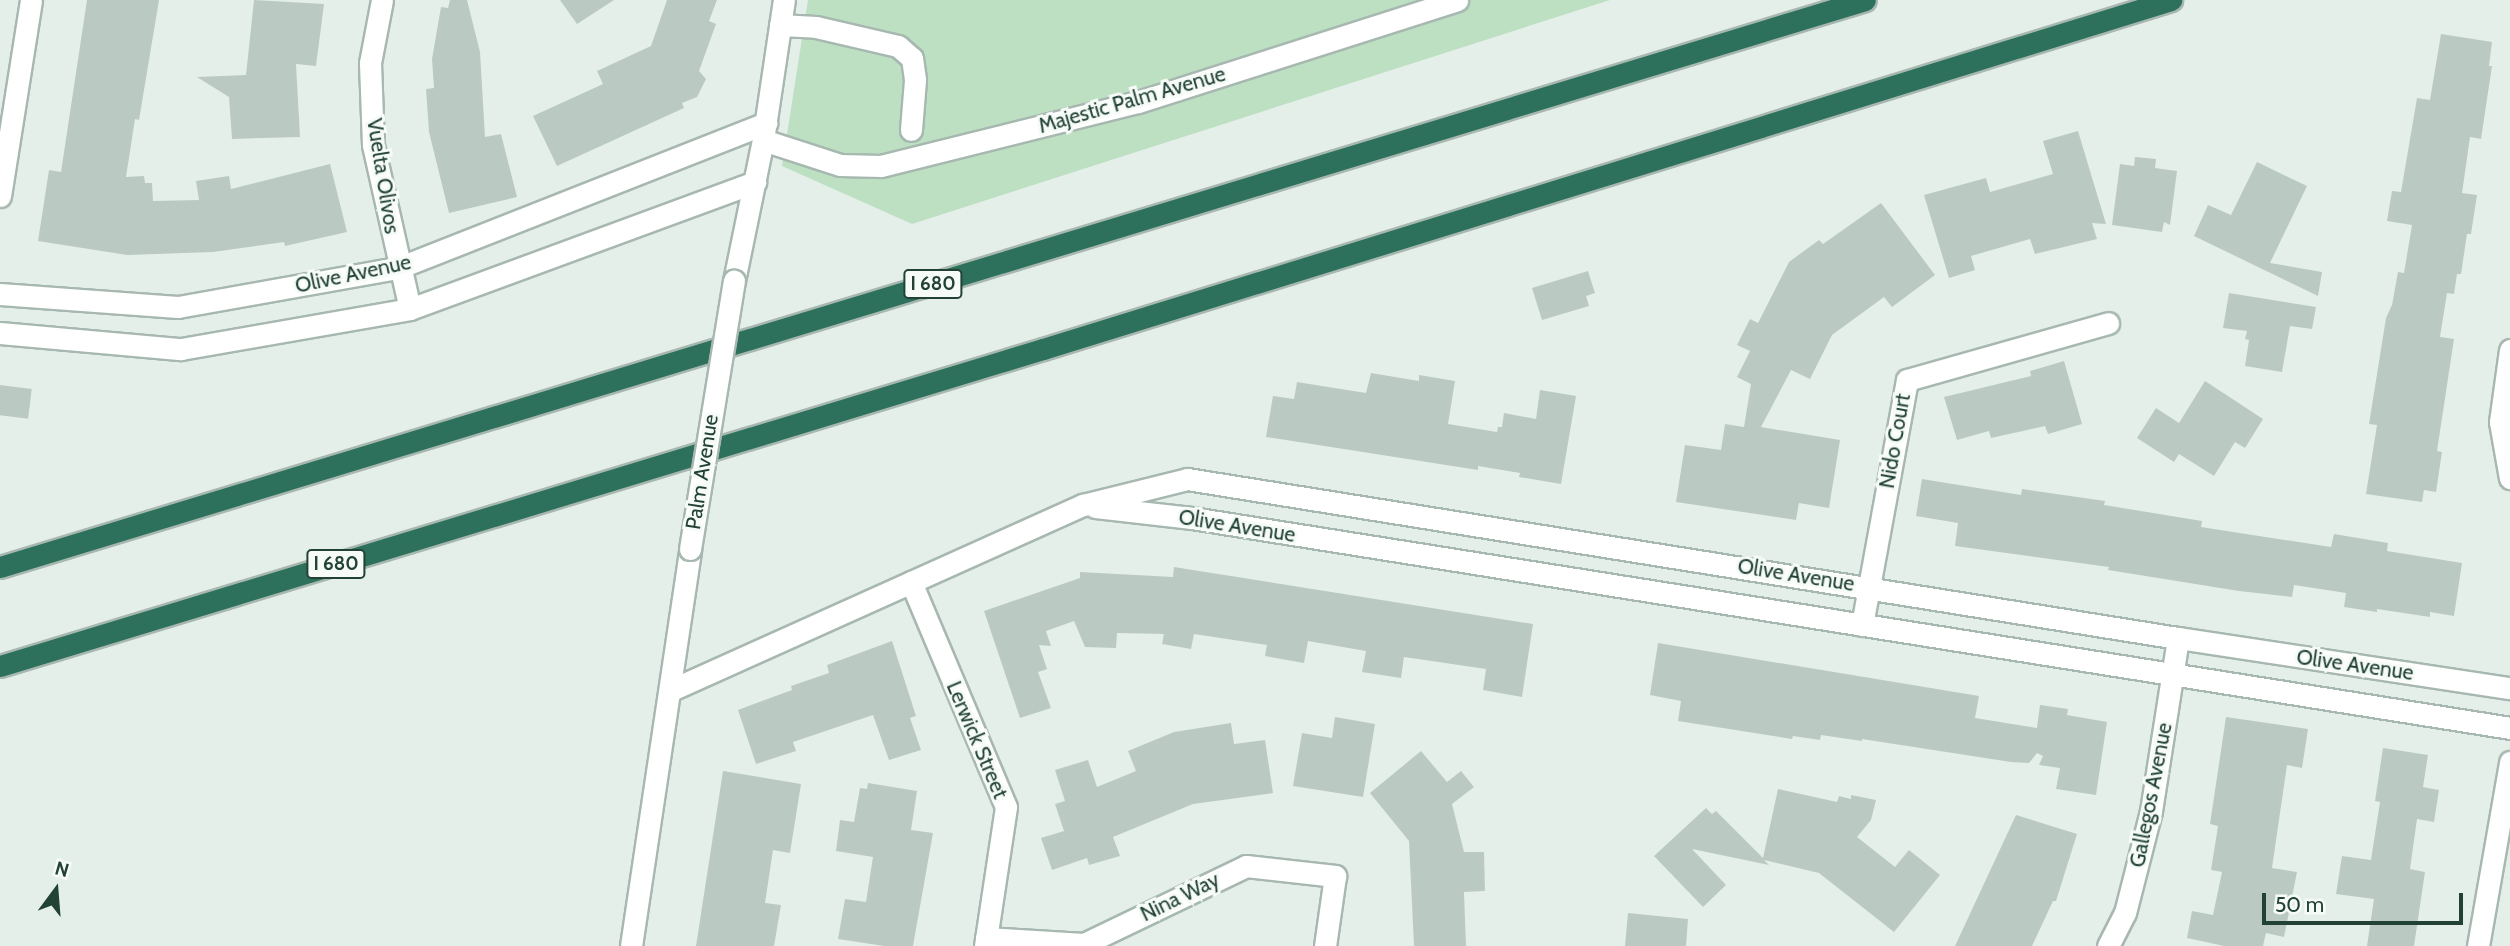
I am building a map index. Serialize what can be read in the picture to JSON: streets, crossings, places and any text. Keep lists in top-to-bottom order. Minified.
{"streets":{"highway":["I 680"],"street":["Majestic Palm Avenue","Vuelta Olivos","Olive Avenue","Nido Court","Palm Avenue","Lerwick Street","Gallegos Avenue","Nina Way"]},"crossings":[["Majestic Palm Avenue","Olive Avenue"],["Majestic Palm Avenue","Palm Avenue"],["Vuelta Olivos","Olive Avenue"],["Olive Avenue","Nido Court"],["Olive Avenue","Palm Avenue"],["Olive Avenue","Lerwick Street"],["Olive Avenue","Gallegos Avenue"],["Lerwick Street","Nina Way"]],"scale_bar":"50 m","north":"top"}
